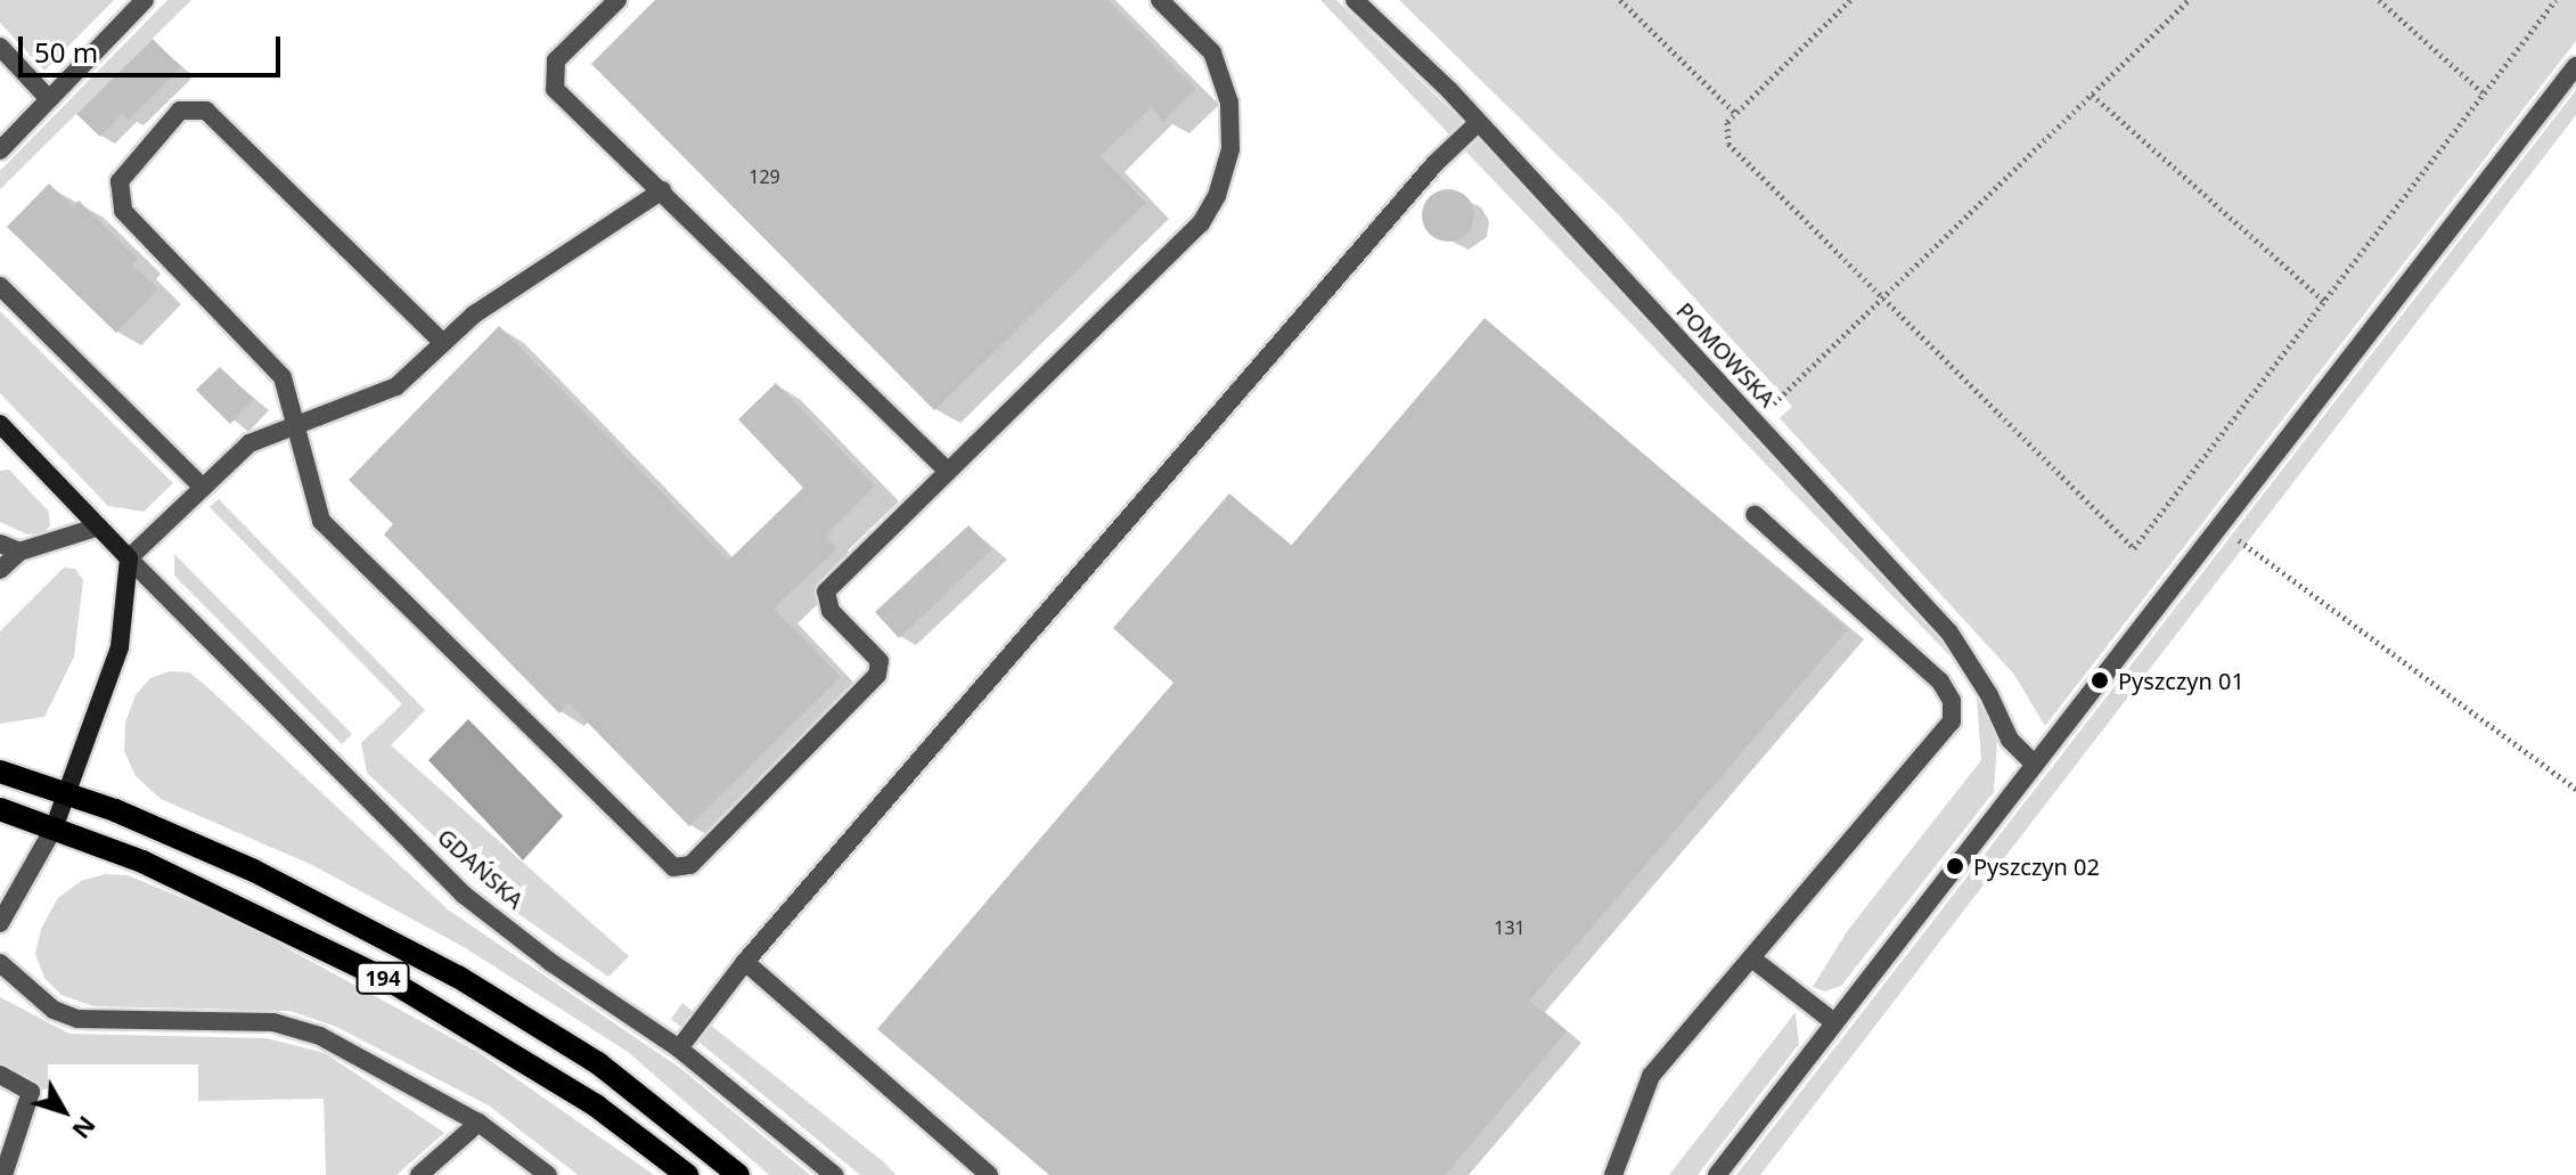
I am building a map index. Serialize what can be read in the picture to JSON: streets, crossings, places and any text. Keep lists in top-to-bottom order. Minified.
{"streets":{"main road":["194"],"street":["POMOWSKA","GDAŃSKA"]},"places":["Pyszczyn 01","Pyszczyn 02"],"house_numbers":["129","131"],"scale_bar":"50 m","north":"bottom right"}
